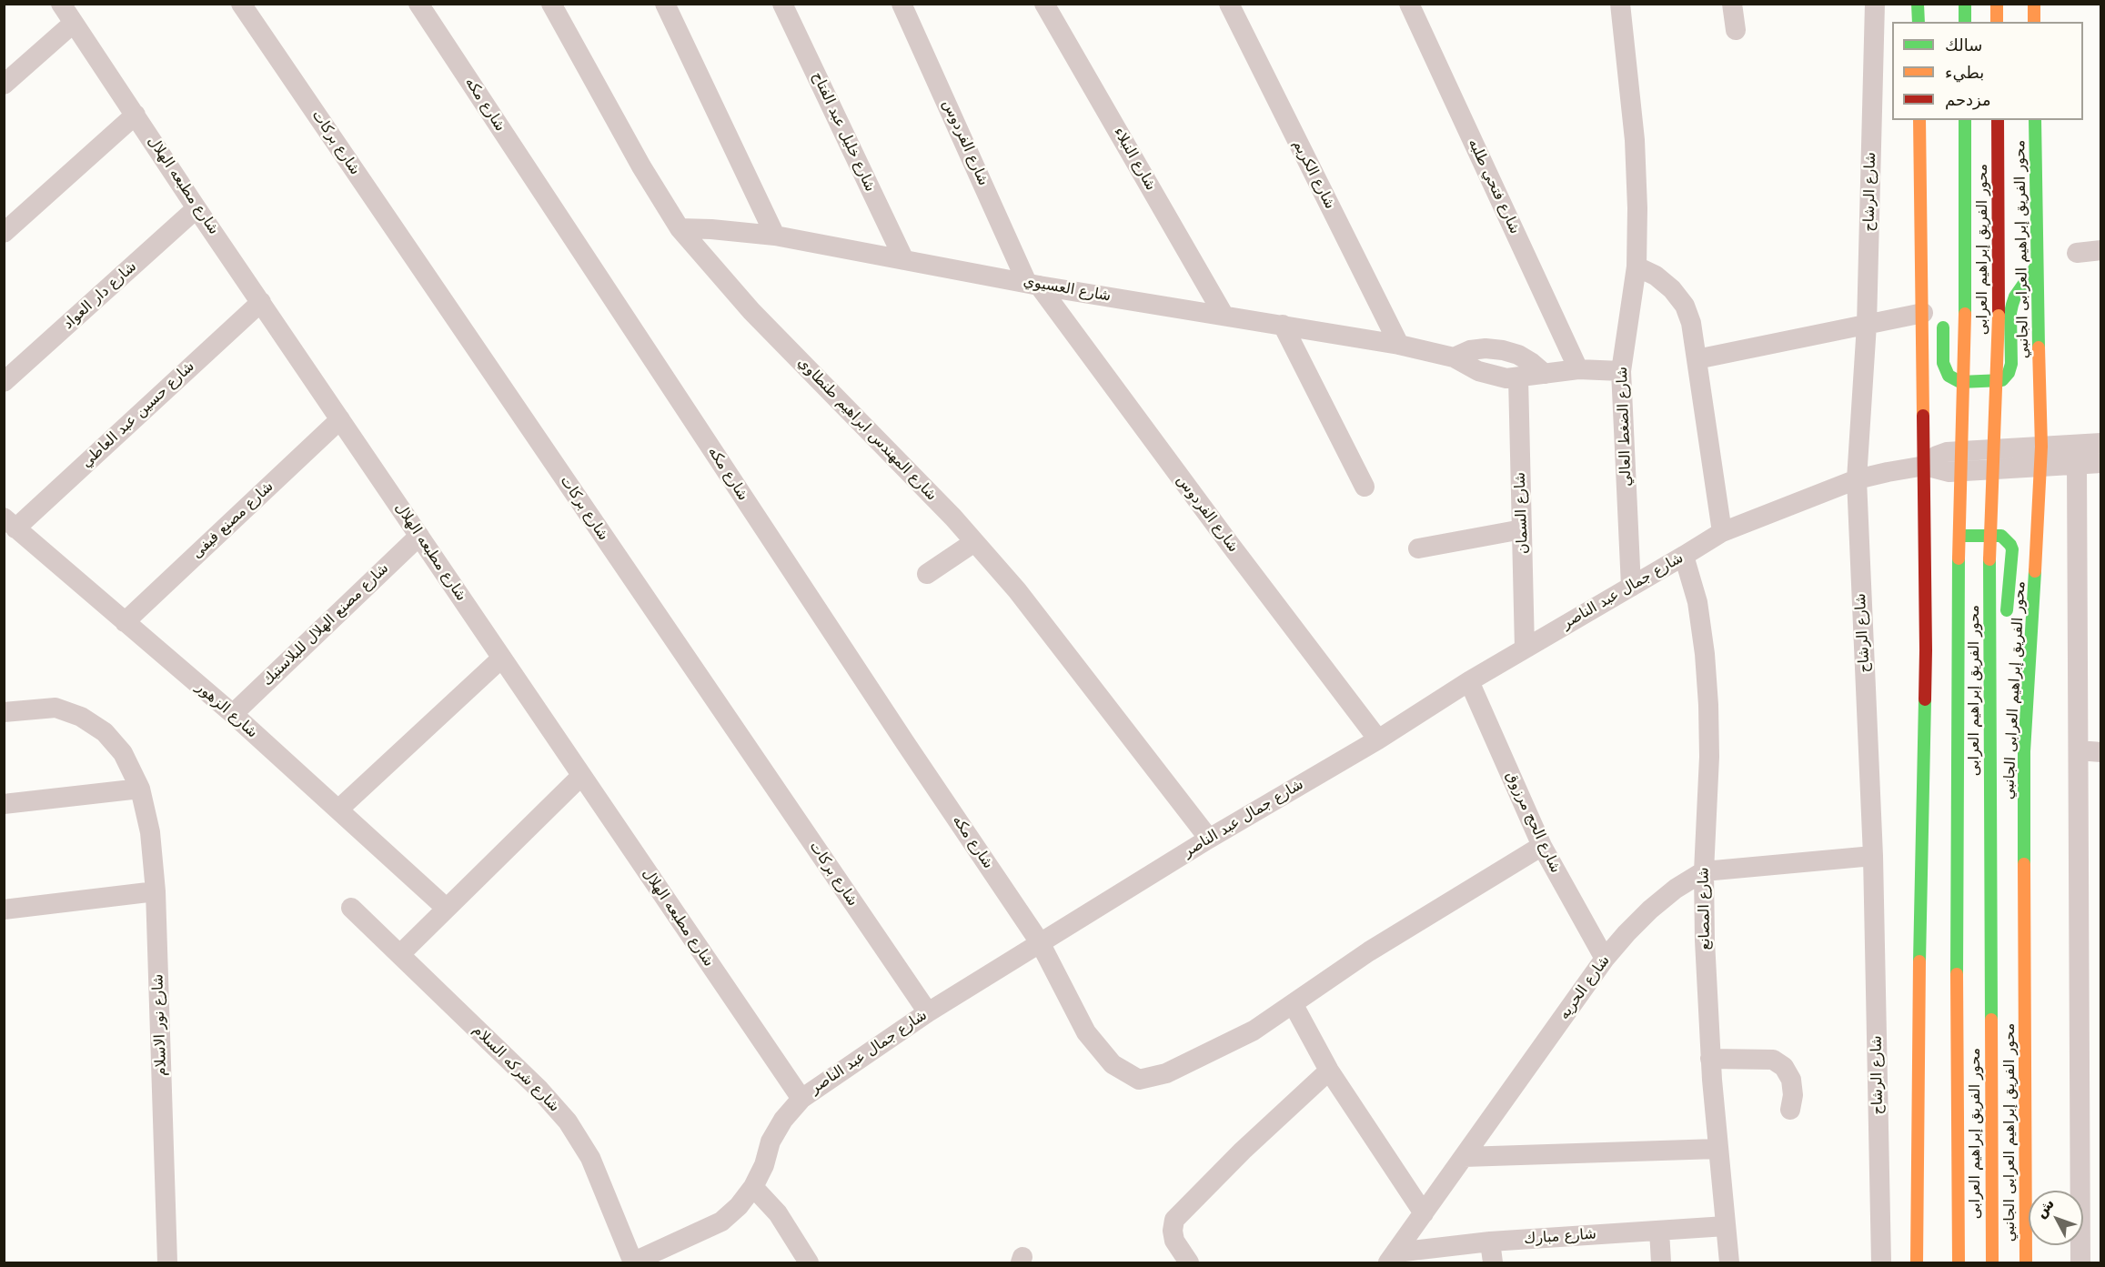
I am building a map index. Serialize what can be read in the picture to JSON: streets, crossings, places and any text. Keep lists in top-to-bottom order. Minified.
{"streets":{"street":["شارع مكه","شارع خليل عبد الفتاح","شارع بركات","شارع الفردوس","شارع النبلاء","شارع الكريم","شارع مطبعه الهلال","شارع فتحي طلبه","شارع الرشاح","محور الفريق إبراهيم العرابى","محور الفريق إبراهيم العرابى الجانبي","شارع العسيوي","شارع دار العواد","شارع حسين عبد العاطي","شارع الضغط العالي","شارع المهندس ابراهيم طنطاوي","شارع السمان","شارع مصنع فيفى","شارع جمال عبد الناصر","شارع مصنع الهلال للبلاستيك","شارع الزهور","شارع الحج مرزوق","شارع المصانع","شارع الحريه","شارع نور الاسلام","شارع شركه السلام","شارع مبارك"]},"crossings":[["شارع مكه","شارع جمال عبد الناصر"],["شارع مكه","شارع الحج مرزوق"],["شارع خليل عبد الفتاح","شارع العسيوي"],["شارع بركات","شارع جمال عبد الناصر"],["شارع الفردوس","شارع العسيوي"],["شارع الفردوس","شارع جمال عبد الناصر"],["شارع النبلاء","شارع العسيوي"],["شارع الكريم","شارع العسيوي"],["شارع مطبعه الهلال","شارع دار العواد"],["شارع مطبعه الهلال","شارع حسين عبد العاطي"],["شارع مطبعه الهلال","شارع مصنع فيفى"],["شارع مطبعه الهلال","شارع جمال عبد الناصر"],["شارع مطبعه الهلال","شارع مصنع الهلال للبلاستيك"],["شارع فتحي طلبه","شارع العسيوي"],["شارع الرشاح","شارع جمال عبد الناصر"],["شارع الرشاح","شارع الحريه"],["محور الفريق إبراهيم العرابى الجانبي","شارع جمال عبد الناصر"],["شارع العسيوي","شارع الضغط العالي"],["شارع العسيوي","شارع المهندس ابراهيم طنطاوي"],["شارع العسيوي","شارع السمان"],["شارع حسين عبد العاطي","شارع الزهور"],["شارع الضغط العالي","شارع جمال عبد الناصر"],["شارع المهندس ابراهيم طنطاوي","شارع جمال عبد الناصر"],["شارع السمان","شارع جمال عبد الناصر"],["شارع مصنع فيفى","شارع الزهور"],["شارع جمال عبد الناصر","شارع الحج مرزوق"],["شارع جمال عبد الناصر","شارع المصانع"],["شارع جمال عبد الناصر","شارع شركه السلام"],["شارع مصنع الهلال للبلاستيك","شارع الزهور"],["شارع الحج مرزوق","شارع الحريه"],["شارع المصانع","شارع الحريه"],["شارع المصانع","شارع مبارك"],["شارع الحريه","شارع مبارك"]],"legend":["سالك","بطيء","مزدحم"],"north":"top left"}
